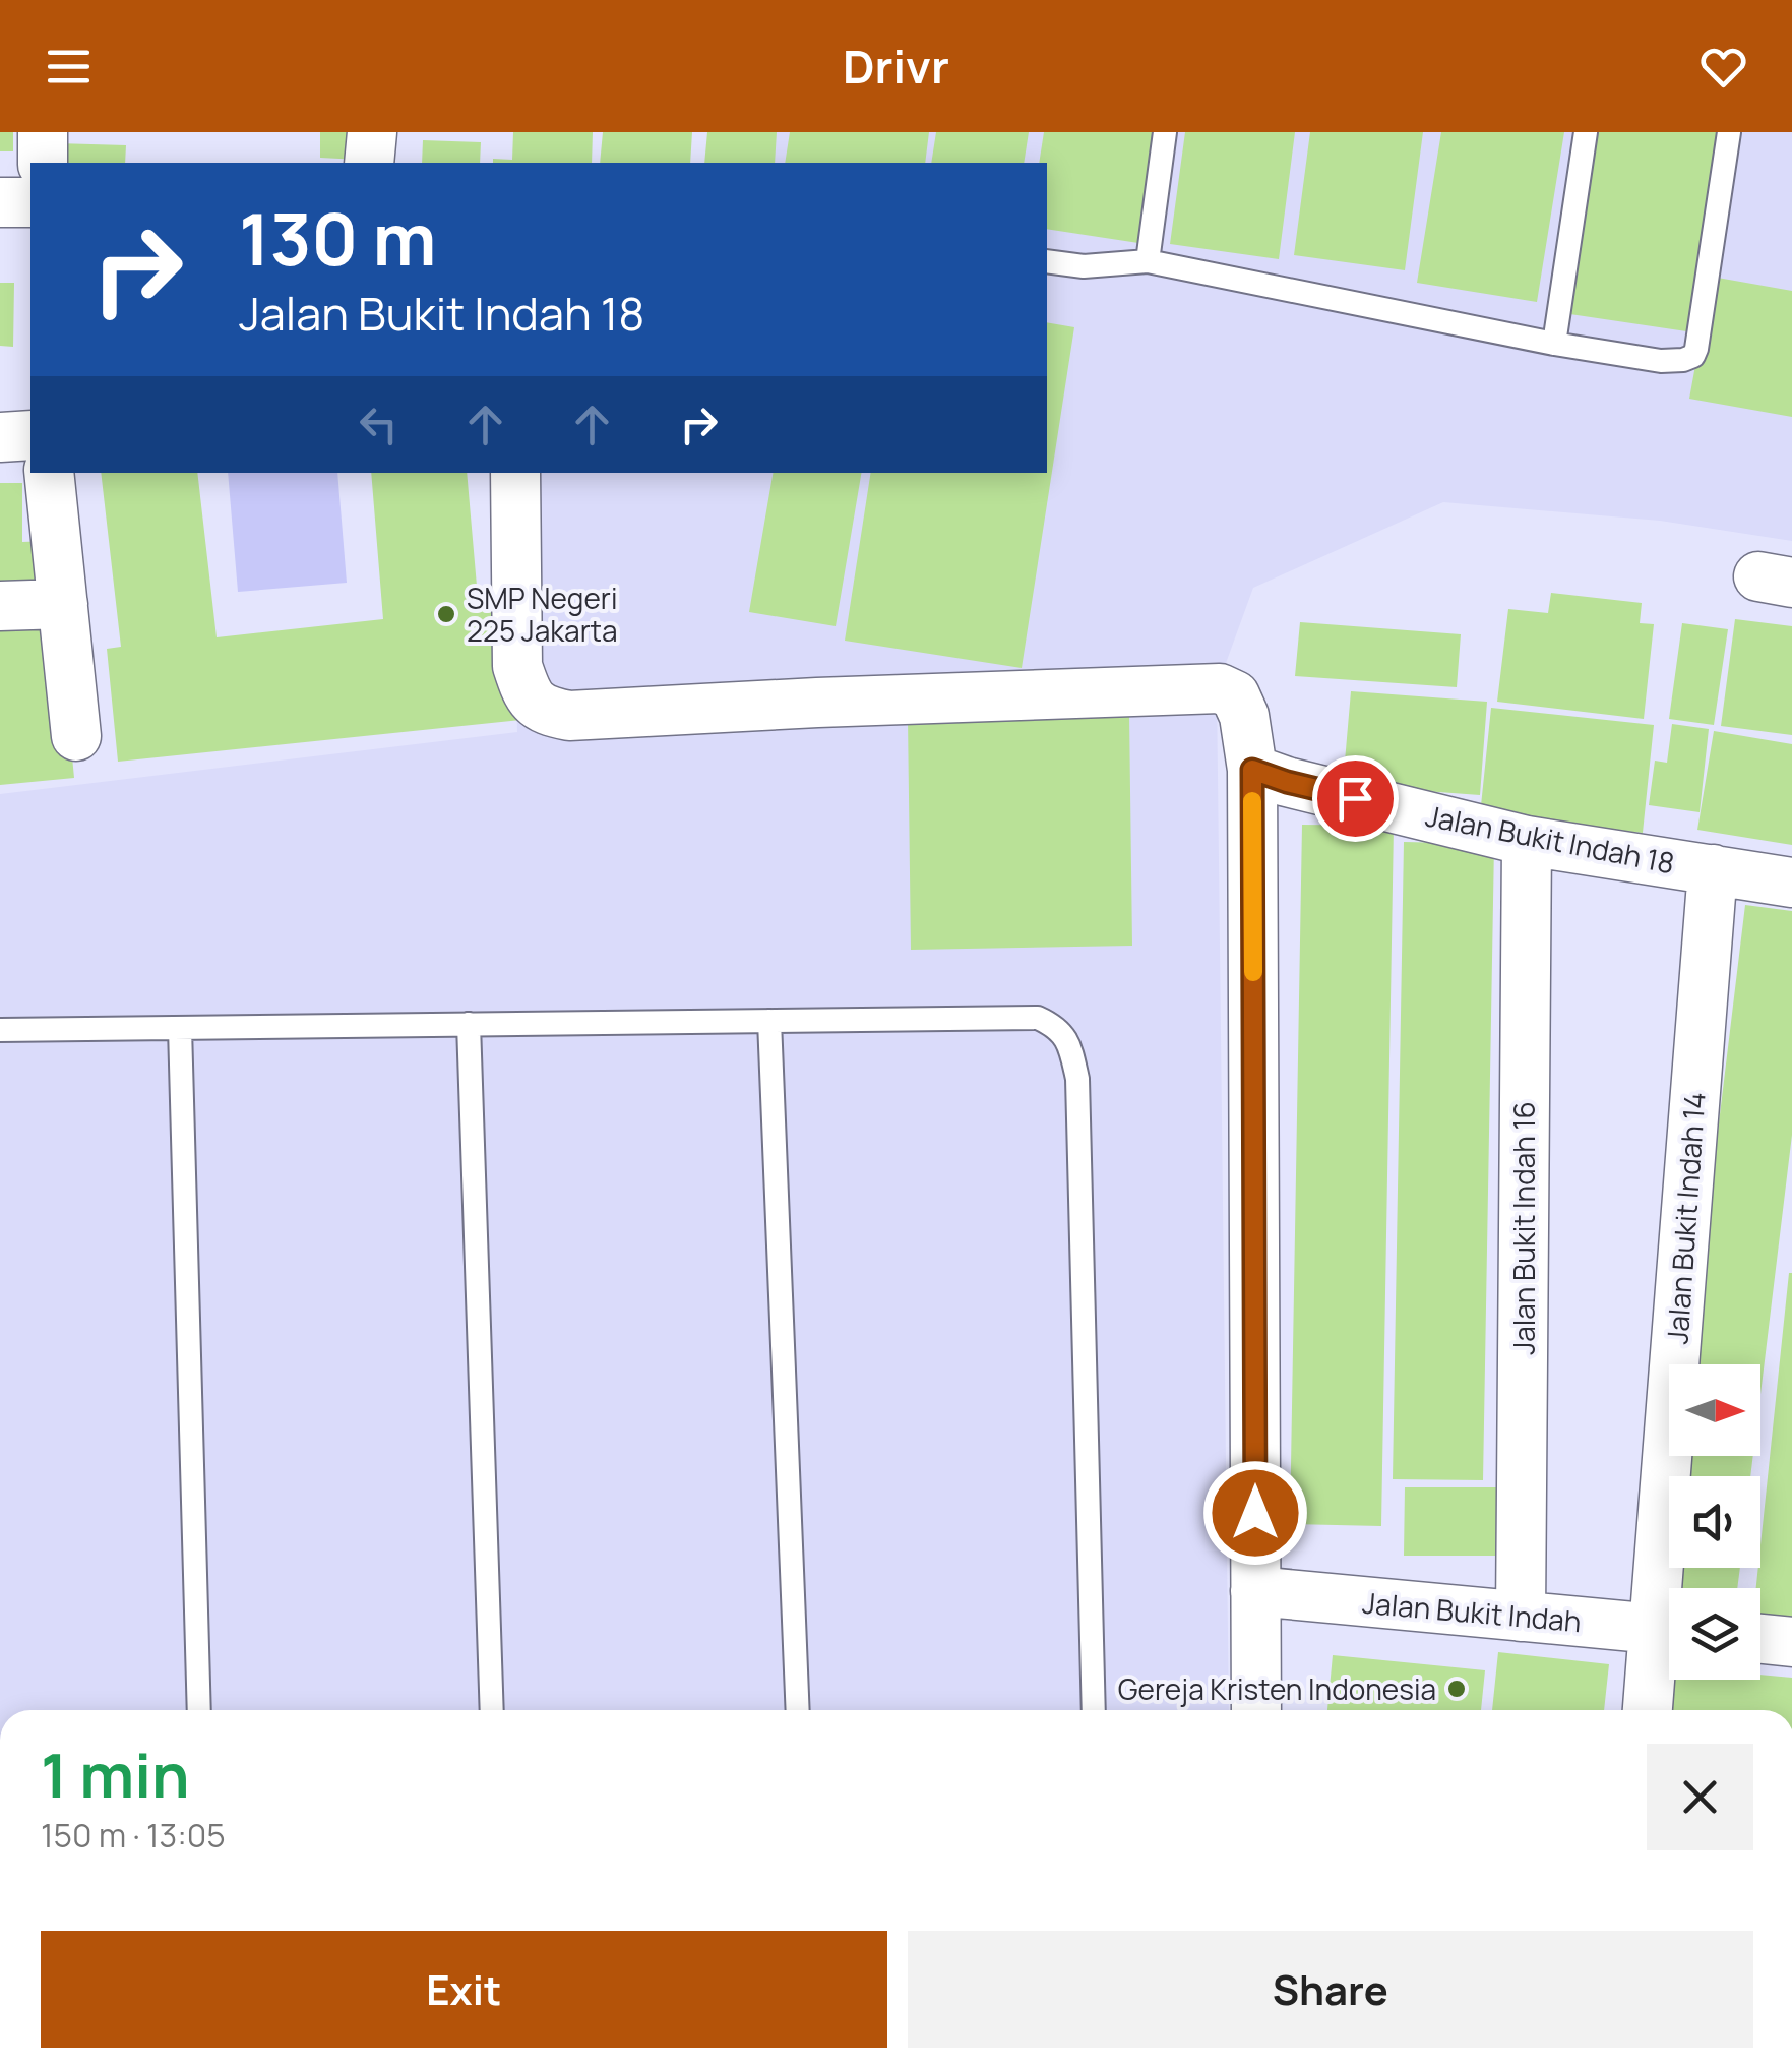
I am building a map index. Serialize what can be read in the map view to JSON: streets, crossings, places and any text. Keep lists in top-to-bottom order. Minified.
{"streets":{"street":["Jalan Bukit Indah 18","Jalan Bukit Indah 14","Jalan Bukit Indah 16","Jalan Bukit Indah"]},"crossings":[["Jalan Bukit Indah 18","Jalan Bukit Indah 14"],["Jalan Bukit Indah 18","Jalan Bukit Indah 16"],["Jalan Bukit Indah 16","Jalan Bukit Indah"]],"places":["SMP Negeri 225 Jakarta","Gereja Kristen Indonesia"],"north":"right","page":{"header":"Drivr","turn":["130 m","Jalan Bukit Indah 18"],"heading":["1 min","150 m · 13:05"],"buttons":["Exit","Share"]}}
